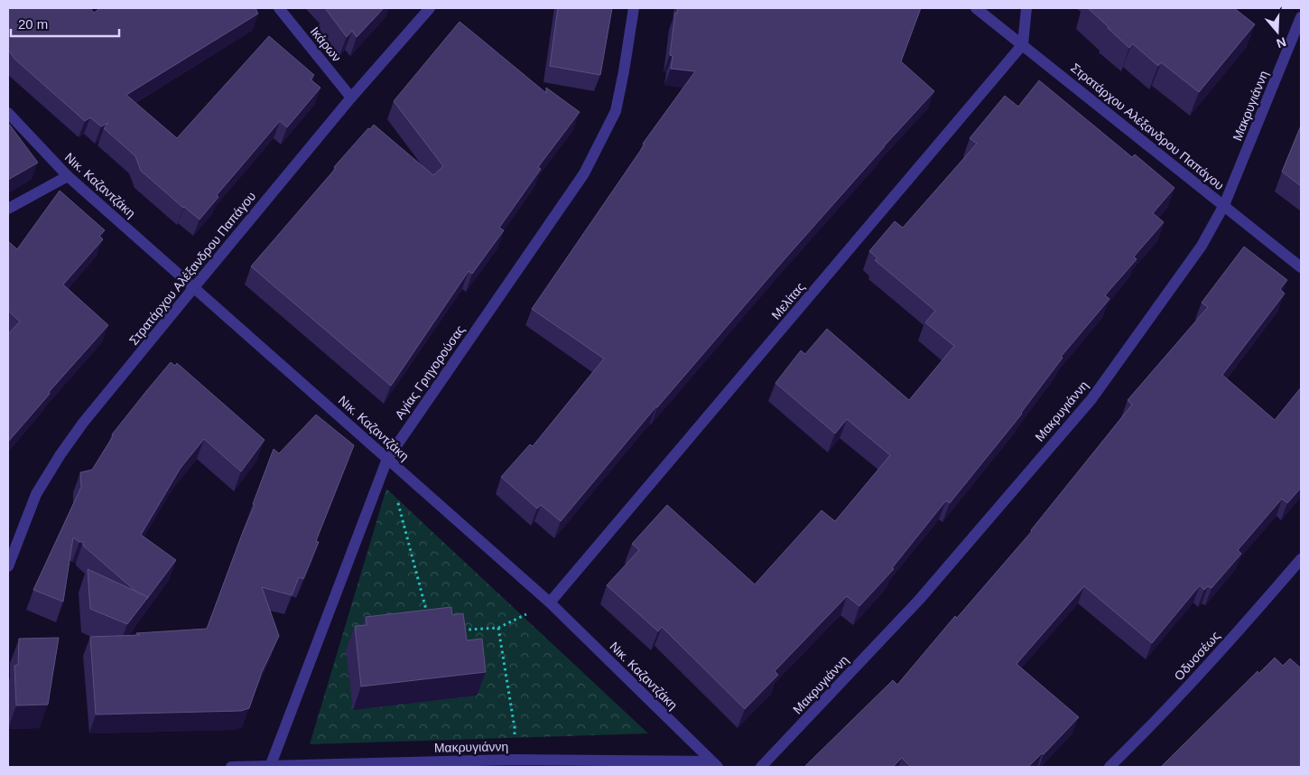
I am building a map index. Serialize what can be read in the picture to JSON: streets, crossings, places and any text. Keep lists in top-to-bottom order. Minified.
{"streets":{"street":["Ικάρων","Μακρυγιάννη","Στρατάρχου Αλέξανδρου Παπάγου","Νικ. Καζαντζάκη","Μελίτας","Αγίας Γρηγορούσας","Οδυσσέως"]},"crossings":[["Ικάρων","Στρατάρχου Αλέξανδρου Παπάγου"],["Μακρυγιάννη","Στρατάρχου Αλέξανδρου Παπάγου"],["Μακρυγιάννη","Νικ. Καζαντζάκη"],["Μακρυγιάννη","Αγίας Γρηγορούσας"],["Στρατάρχου Αλέξανδρου Παπάγου","Νικ. Καζαντζάκη"],["Στρατάρχου Αλέξανδρου Παπάγου","Μελίτας"],["Νικ. Καζαντζάκη","Μελίτας"],["Νικ. Καζαντζάκη","Αγίας Γρηγορούσας"]],"scale_bar":"20 m","north":"bottom"}
